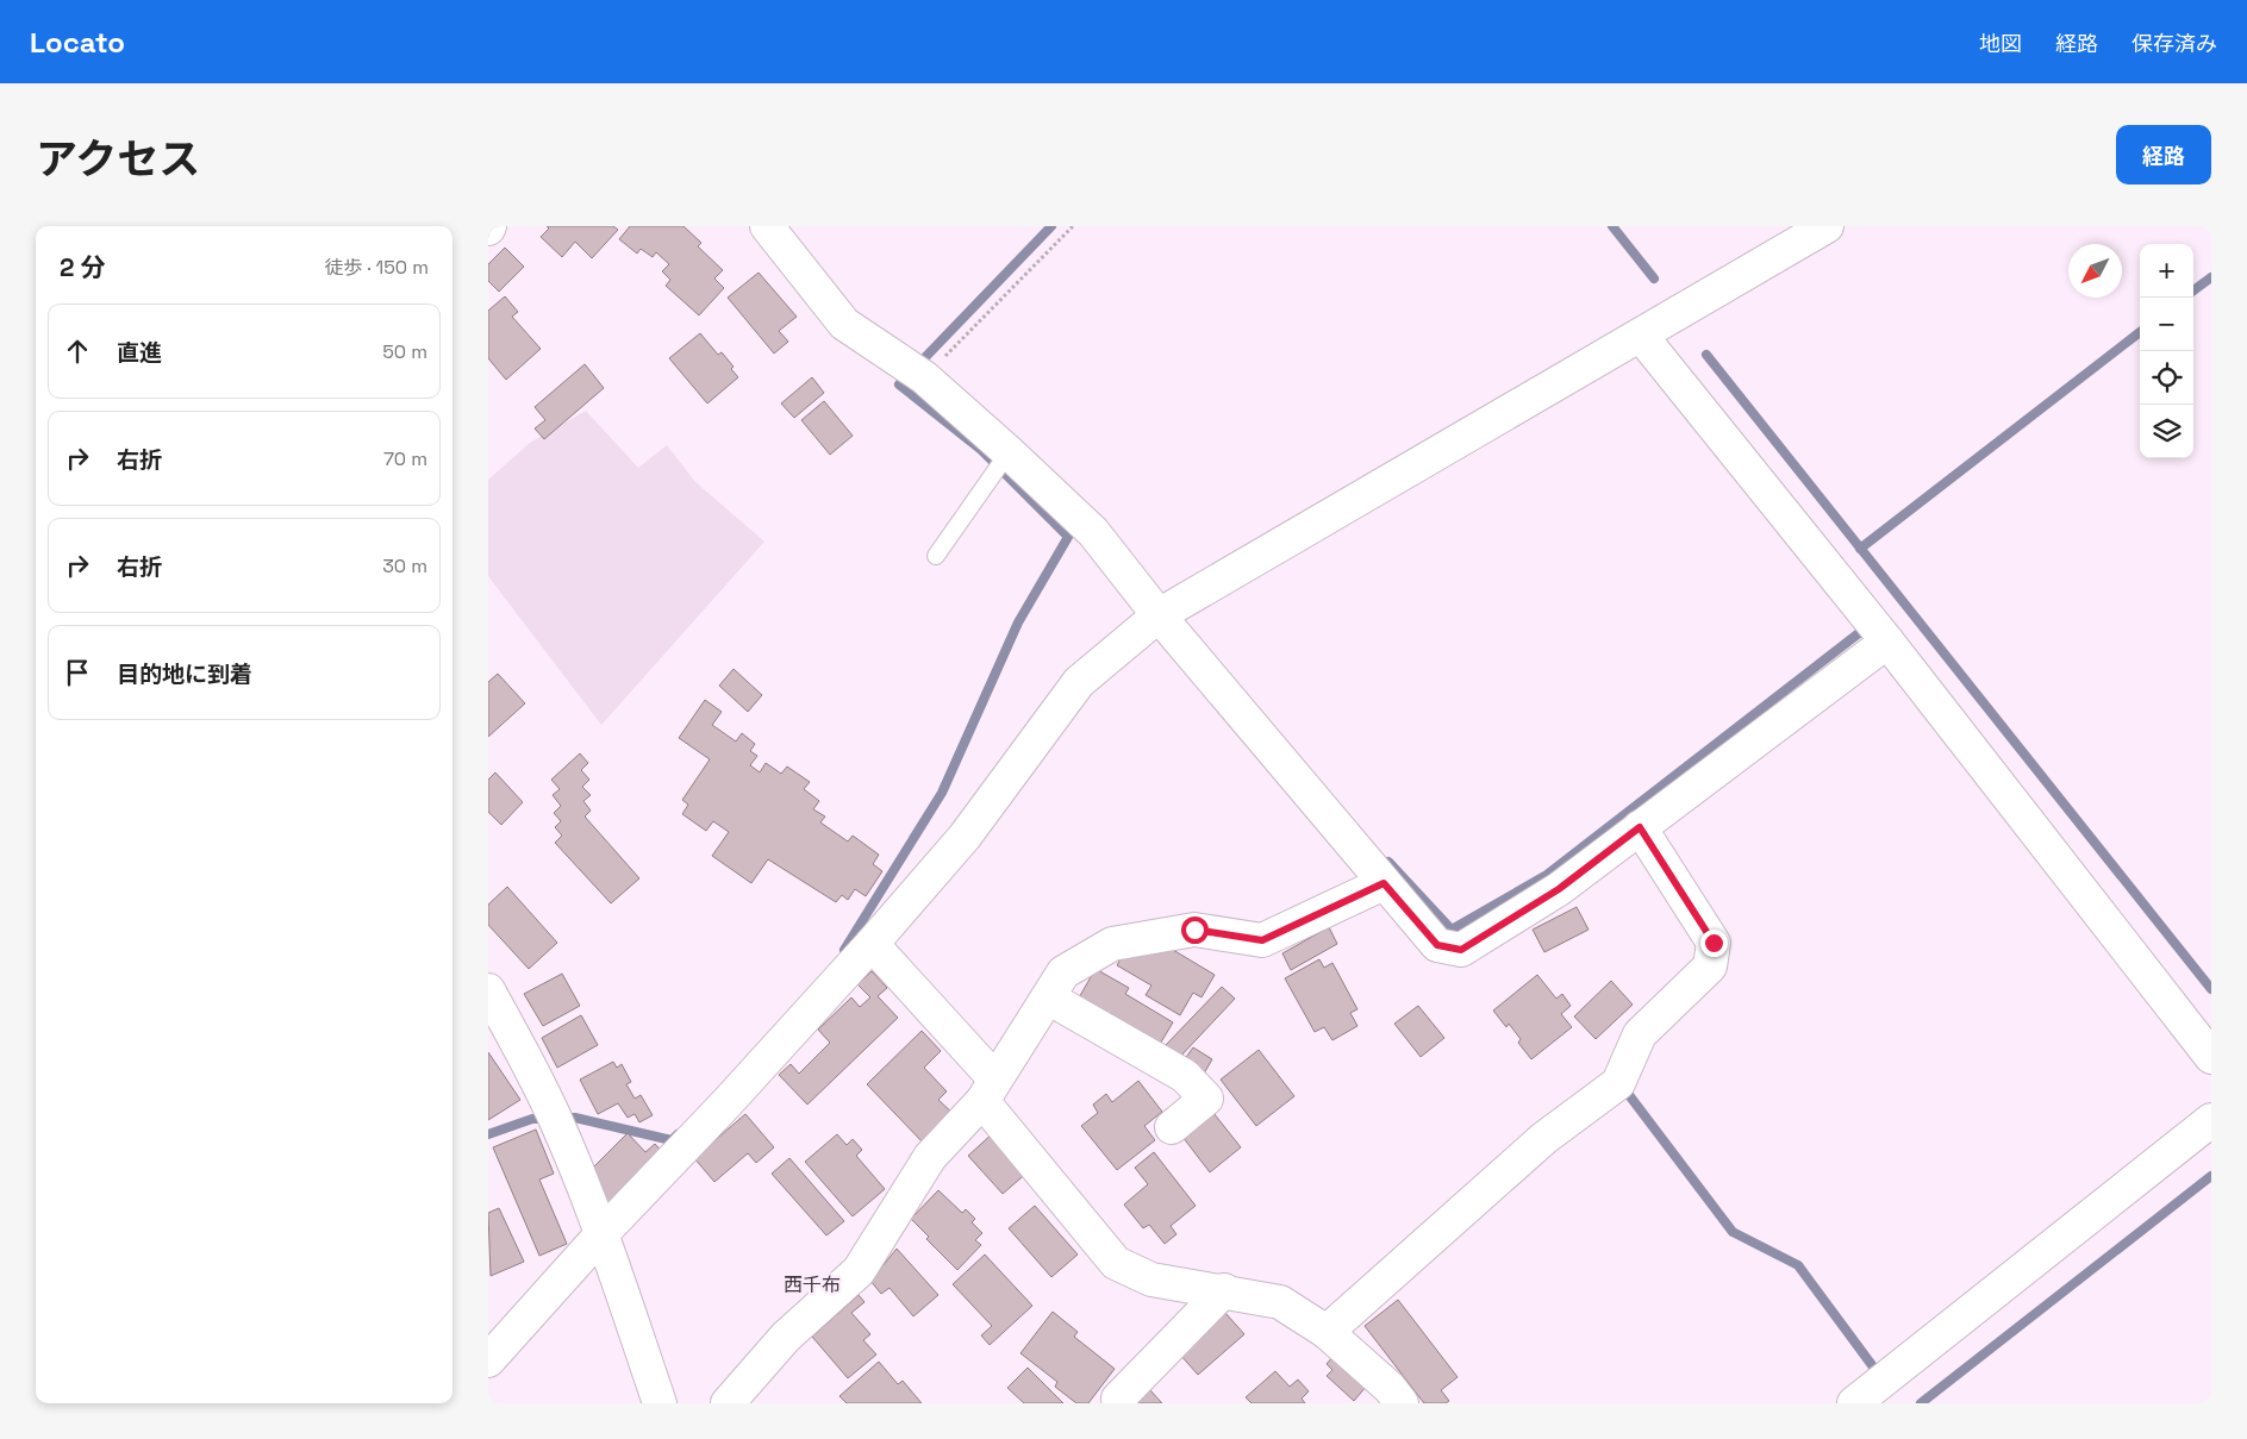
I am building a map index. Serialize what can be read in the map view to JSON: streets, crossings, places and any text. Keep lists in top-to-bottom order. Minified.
{"districts":["西千布"],"north":"bottom left","page":{"header":"Locato","nav":["地図","経路","保存済み"],"title":"アクセス","buttons":"経路","heading":["2 分","徒歩 · 150 m"],"map_buttons":["+","−"],"list":[["直進","50 m"],["右折","70 m"],["右折","30 m"],"目的地に到着"]}}
